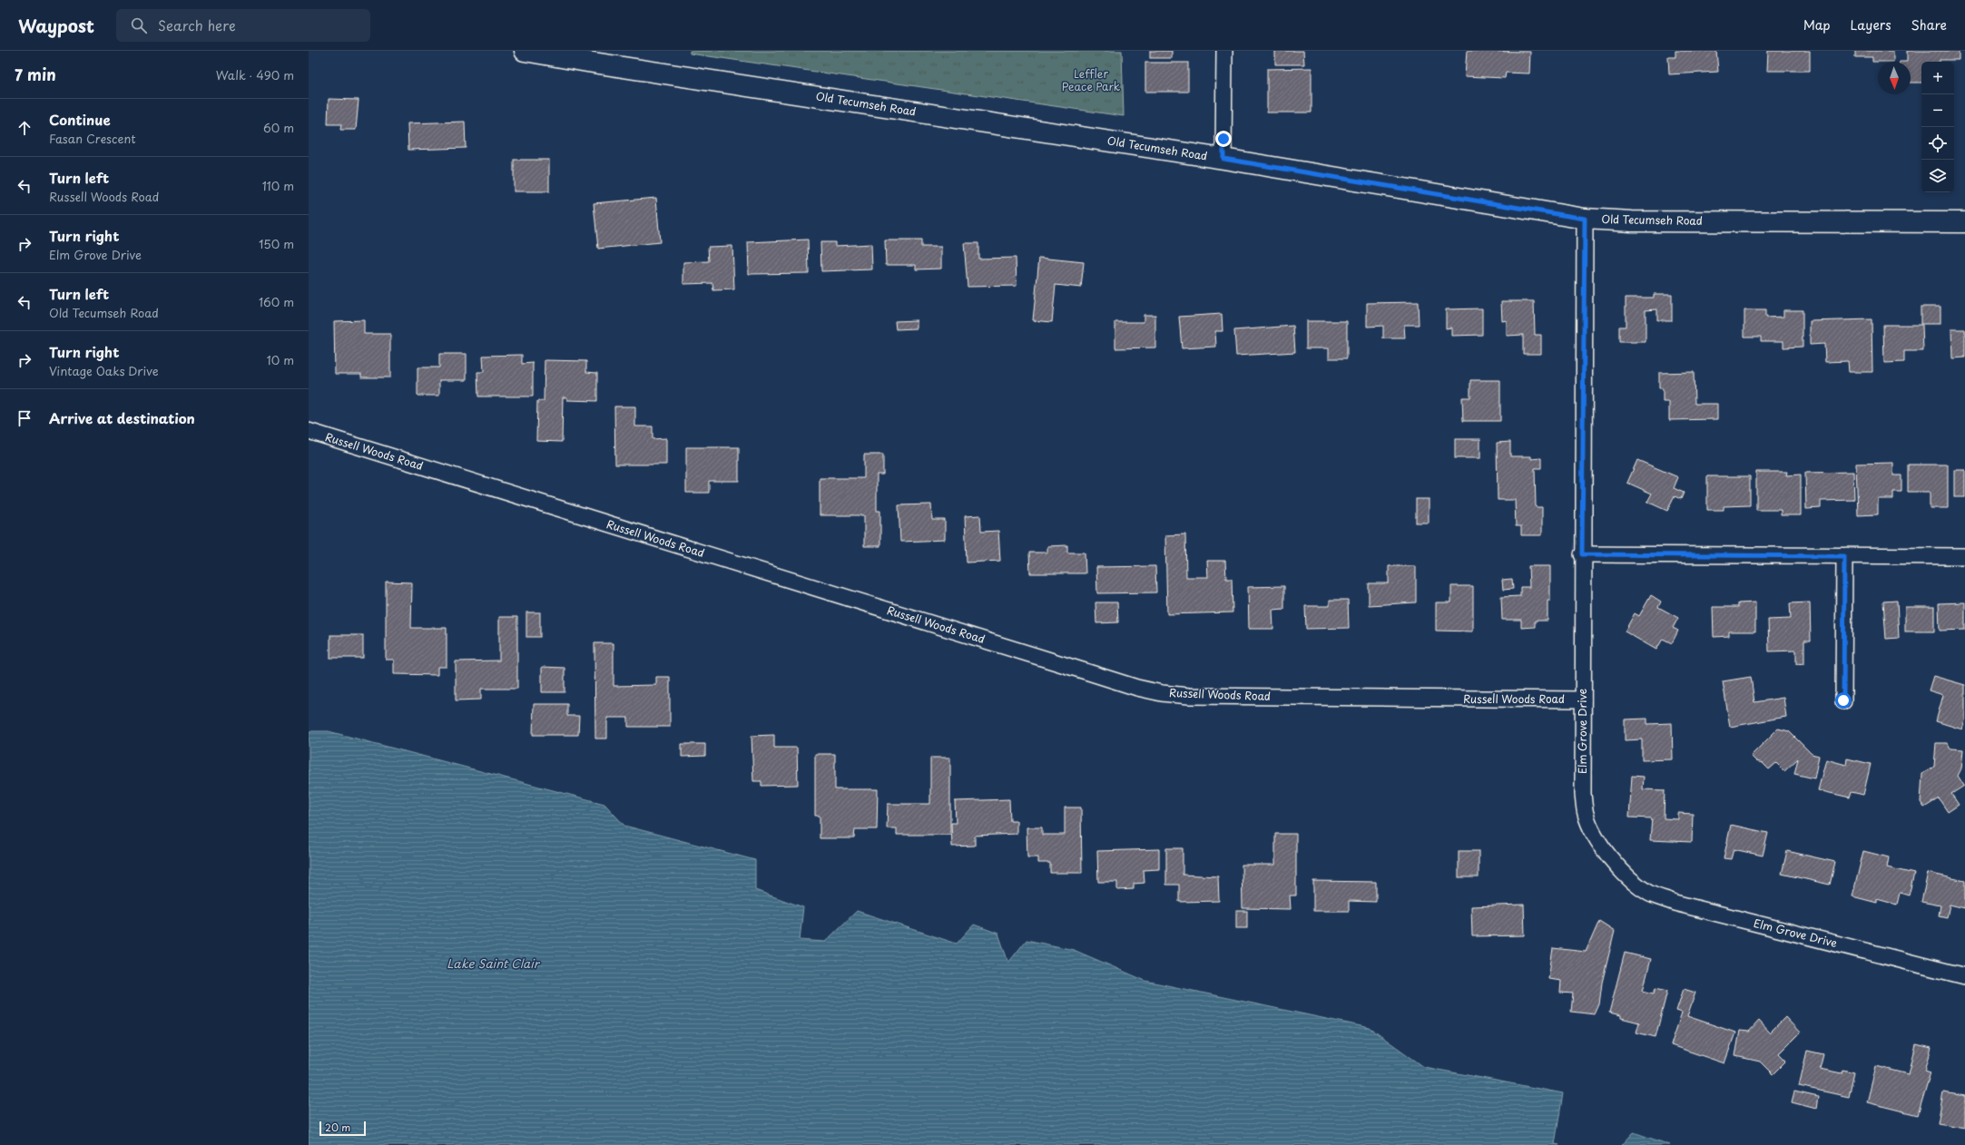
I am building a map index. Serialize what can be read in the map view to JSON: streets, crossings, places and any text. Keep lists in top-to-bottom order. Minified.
{"streets":{"main road":["Old Tecumseh Road"],"street":["Russell Woods Road","Elm Grove Drive"]},"crossings":[["Old Tecumseh Road","Elm Grove Drive"],["Russell Woods Road","Elm Grove Drive"]],"water":["Lake Saint Clair"],"parks":["Leffler Peace Park"],"scale_bar":"20 m","north":"bottom","page":{"header":"Waypost","search":"Search here","nav":["Map","Layers","Share"],"heading":["7 min","Walk · 490 m"],"map_buttons":["+","−"],"list":[["Continue","Fasan Crescent","60 m"],["Turn left","Russell Woods Road","110 m"],["Turn right","Elm Grove Drive","150 m"],["Turn left","Old Tecumseh Road","160 m"],["Turn right","Vintage Oaks Drive","10 m"],"Arrive at destination"],"scale":"20 m"}}
